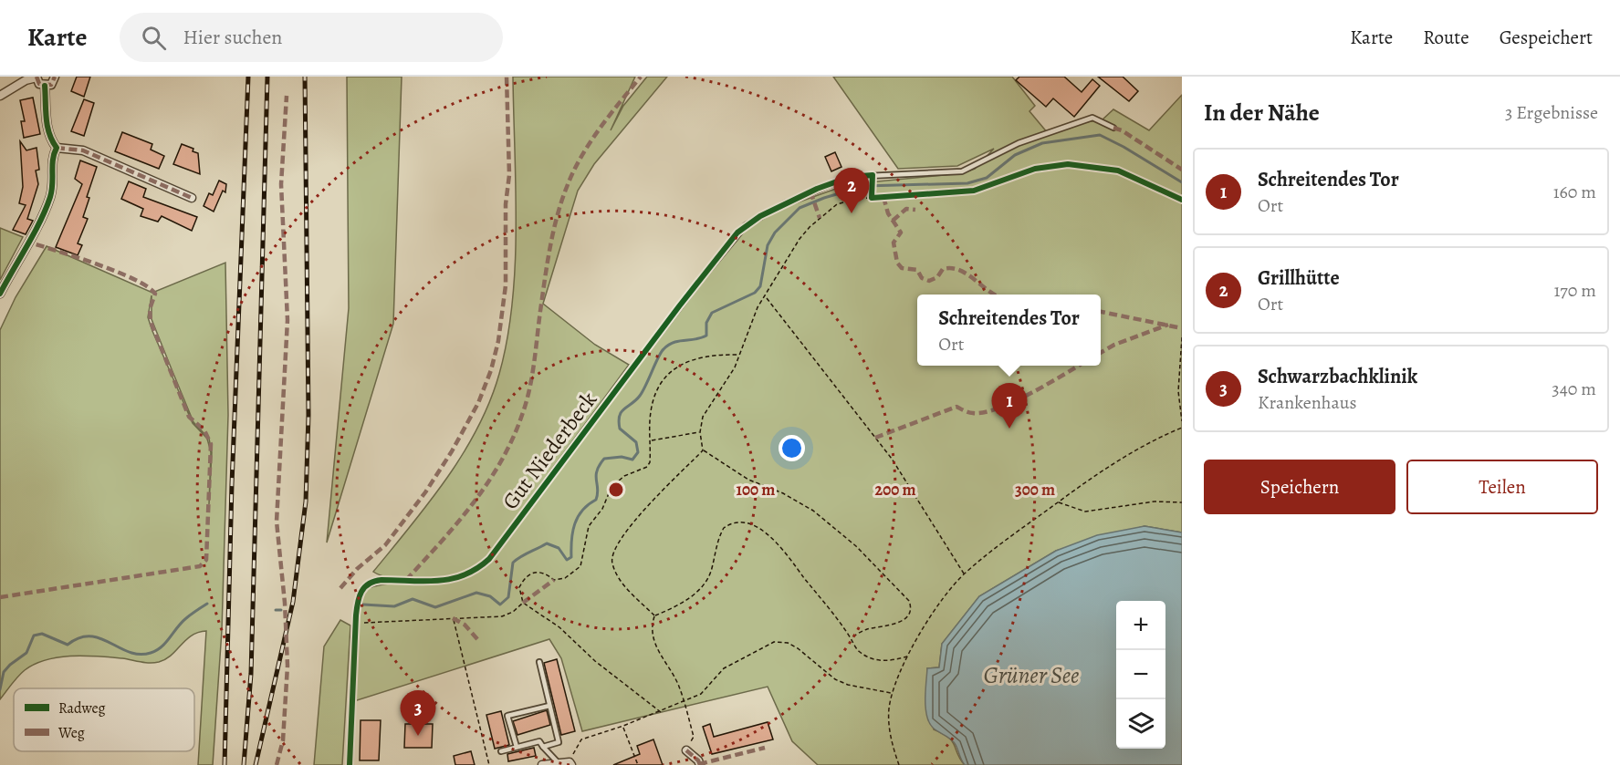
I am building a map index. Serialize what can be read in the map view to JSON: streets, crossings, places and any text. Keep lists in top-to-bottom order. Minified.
{"streets":{"lane":["Gut Niederbeck"]},"water":["Grüner See"],"legend":["Radweg","Weg"],"page":{"header":"Karte","search":"Hier suchen","nav":["Karte","Route","Gespeichert"],"heading":["In der Nähe","3 Ergebnisse"],"list":[{"mark":"1","name":"Schreitendes Tor","note":"Ort","value":"160 m"},{"mark":"2","name":"Grillhütte","note":"Ort","value":"170 m"},{"mark":"3","name":"Schwarzbachklinik","note":"Krankenhaus","value":"340 m"}],"pins":["2","1","3"],"popup":["Schreitendes Tor","Ort"],"buttons":["Speichern","Teilen"],"map_buttons":["+","−"]},"rings":["100 m","200 m","300 m"]}
